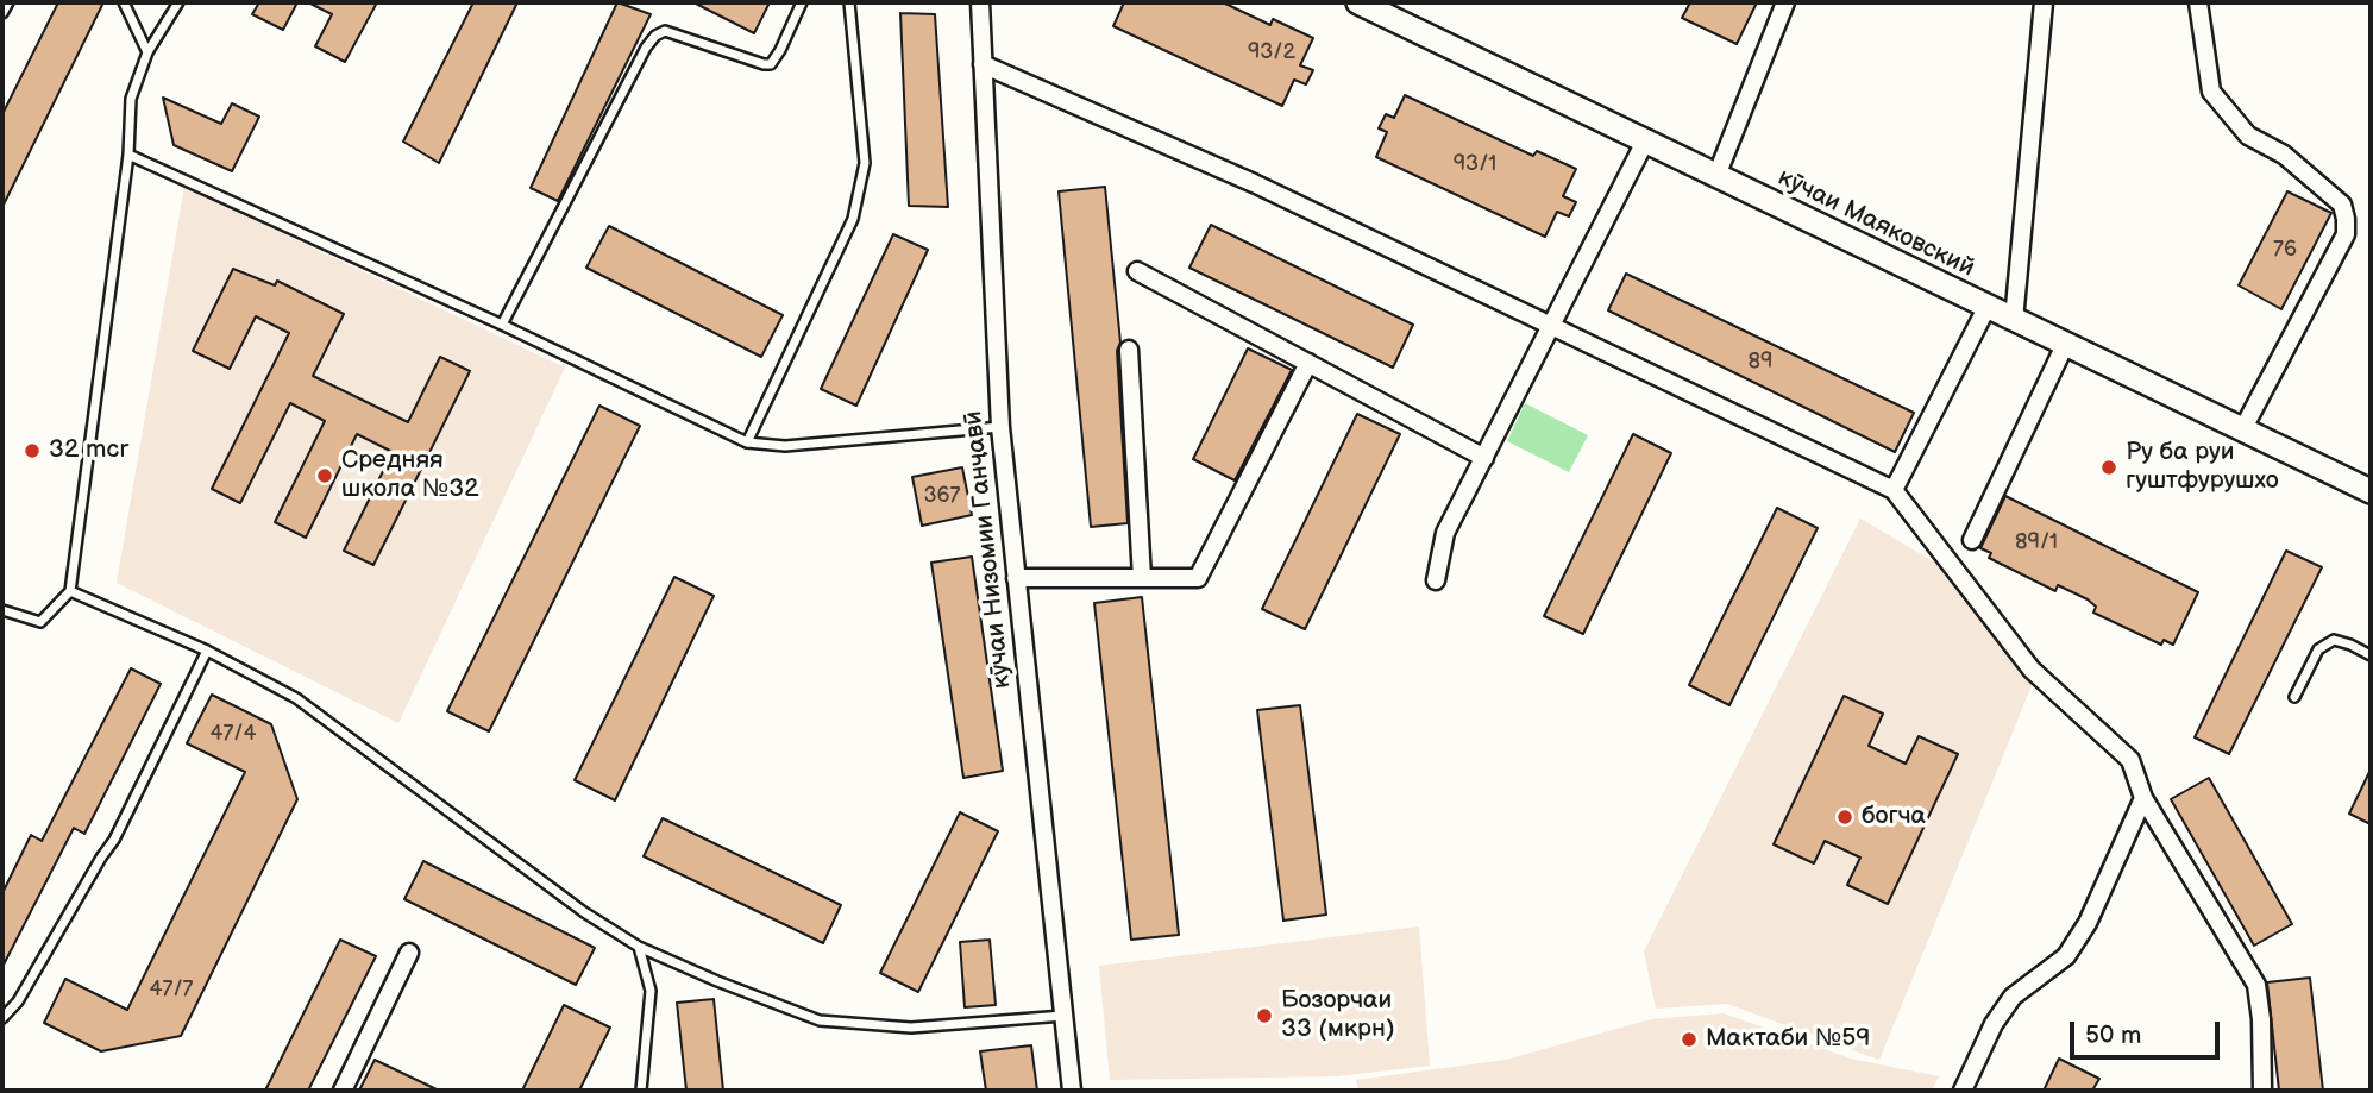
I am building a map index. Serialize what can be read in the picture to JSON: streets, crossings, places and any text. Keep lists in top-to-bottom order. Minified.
{"streets":{"street":["кӯчаи Маяковский","кӯчаи Низомии Ганҷавӣ"]},"places":["32 mcr","Ру ба руи гуштфурушхо","Средняя школа №32","богча","Бозорчаи 33 (мкрн)","Мактаби №59"],"house_numbers":["93/2","93/1","76","89","367","89/1","47/4","47/7"],"scale_bar":"50 m"}
